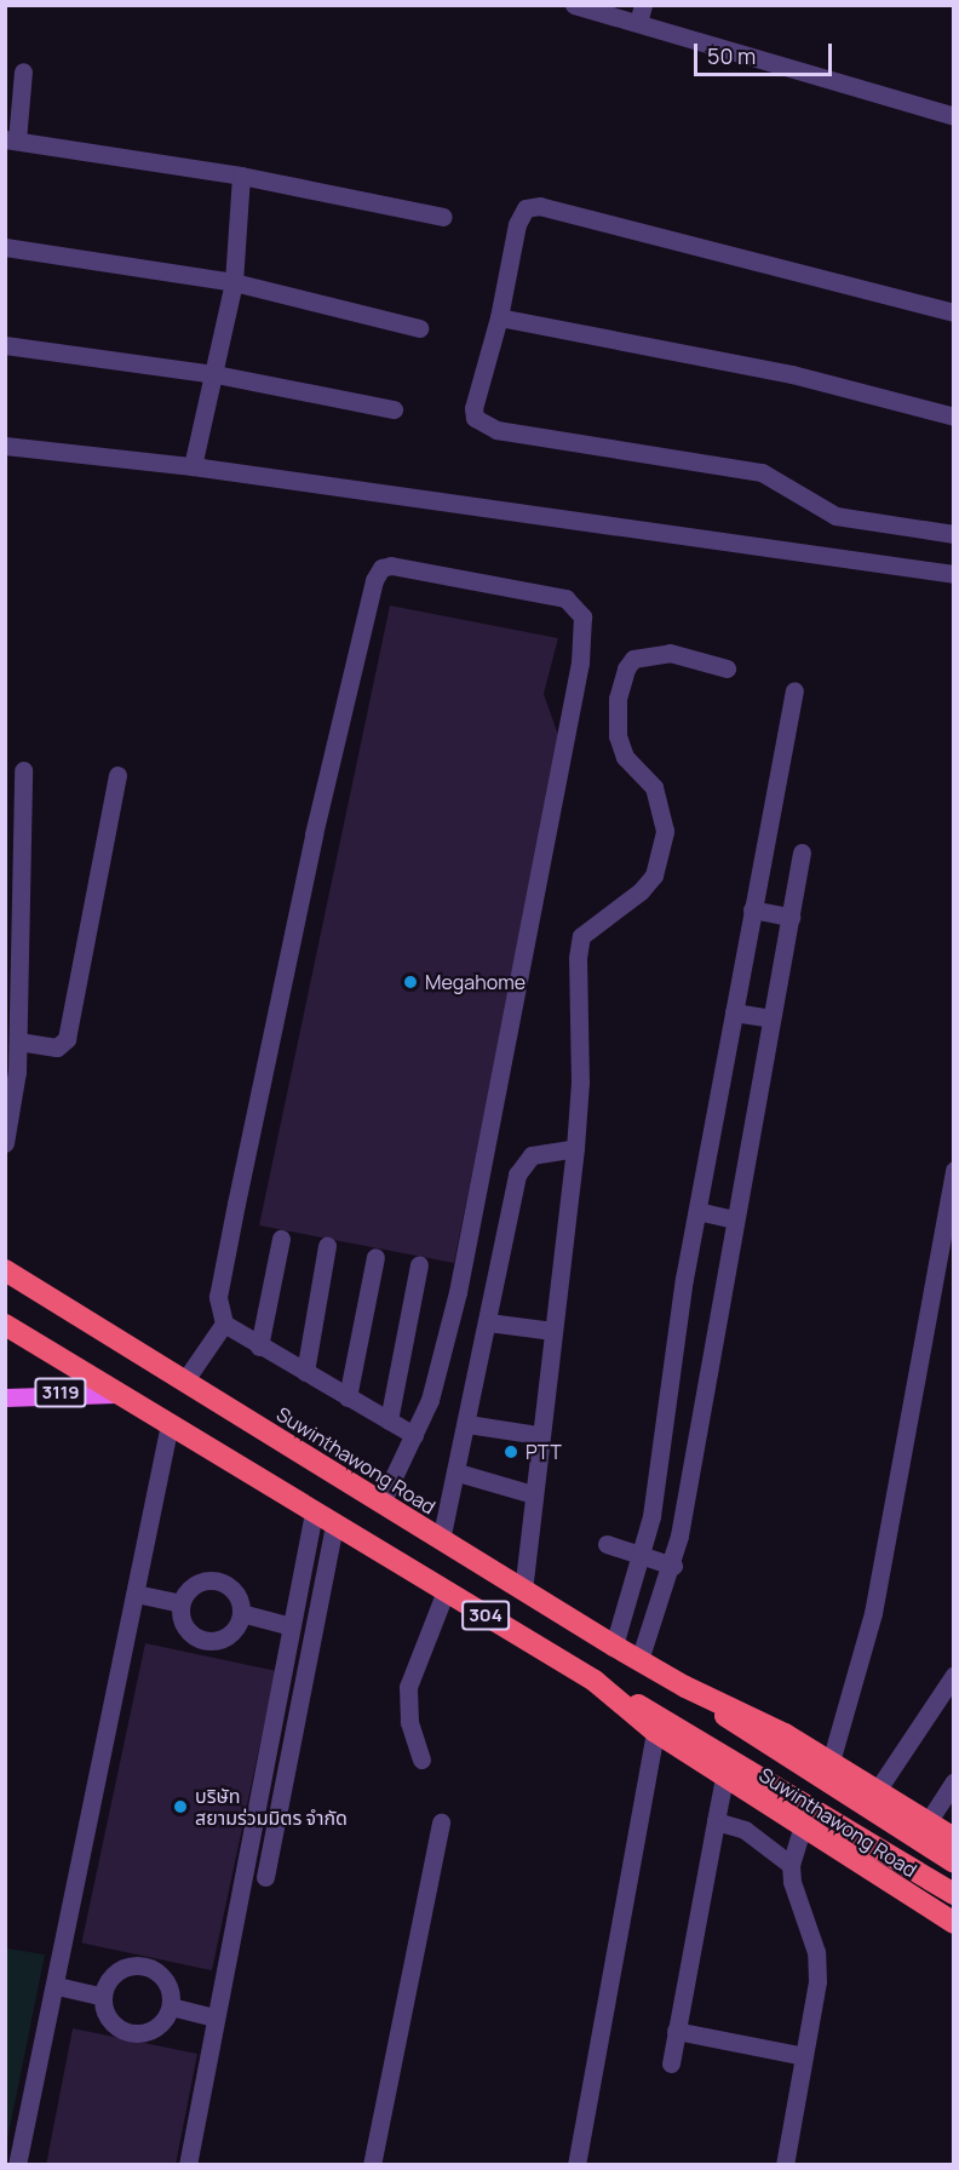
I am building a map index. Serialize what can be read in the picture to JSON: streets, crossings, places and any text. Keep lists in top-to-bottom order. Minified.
{"streets":{"highway":["Suwinthawong Road","304"],"main road":["3119"]},"crossings":[["3119","Suwinthawong Road"]],"places":["Megahome","PTT","บริษัท สยามร่วมมิตร จำกัด"],"scale_bar":"50 m"}
